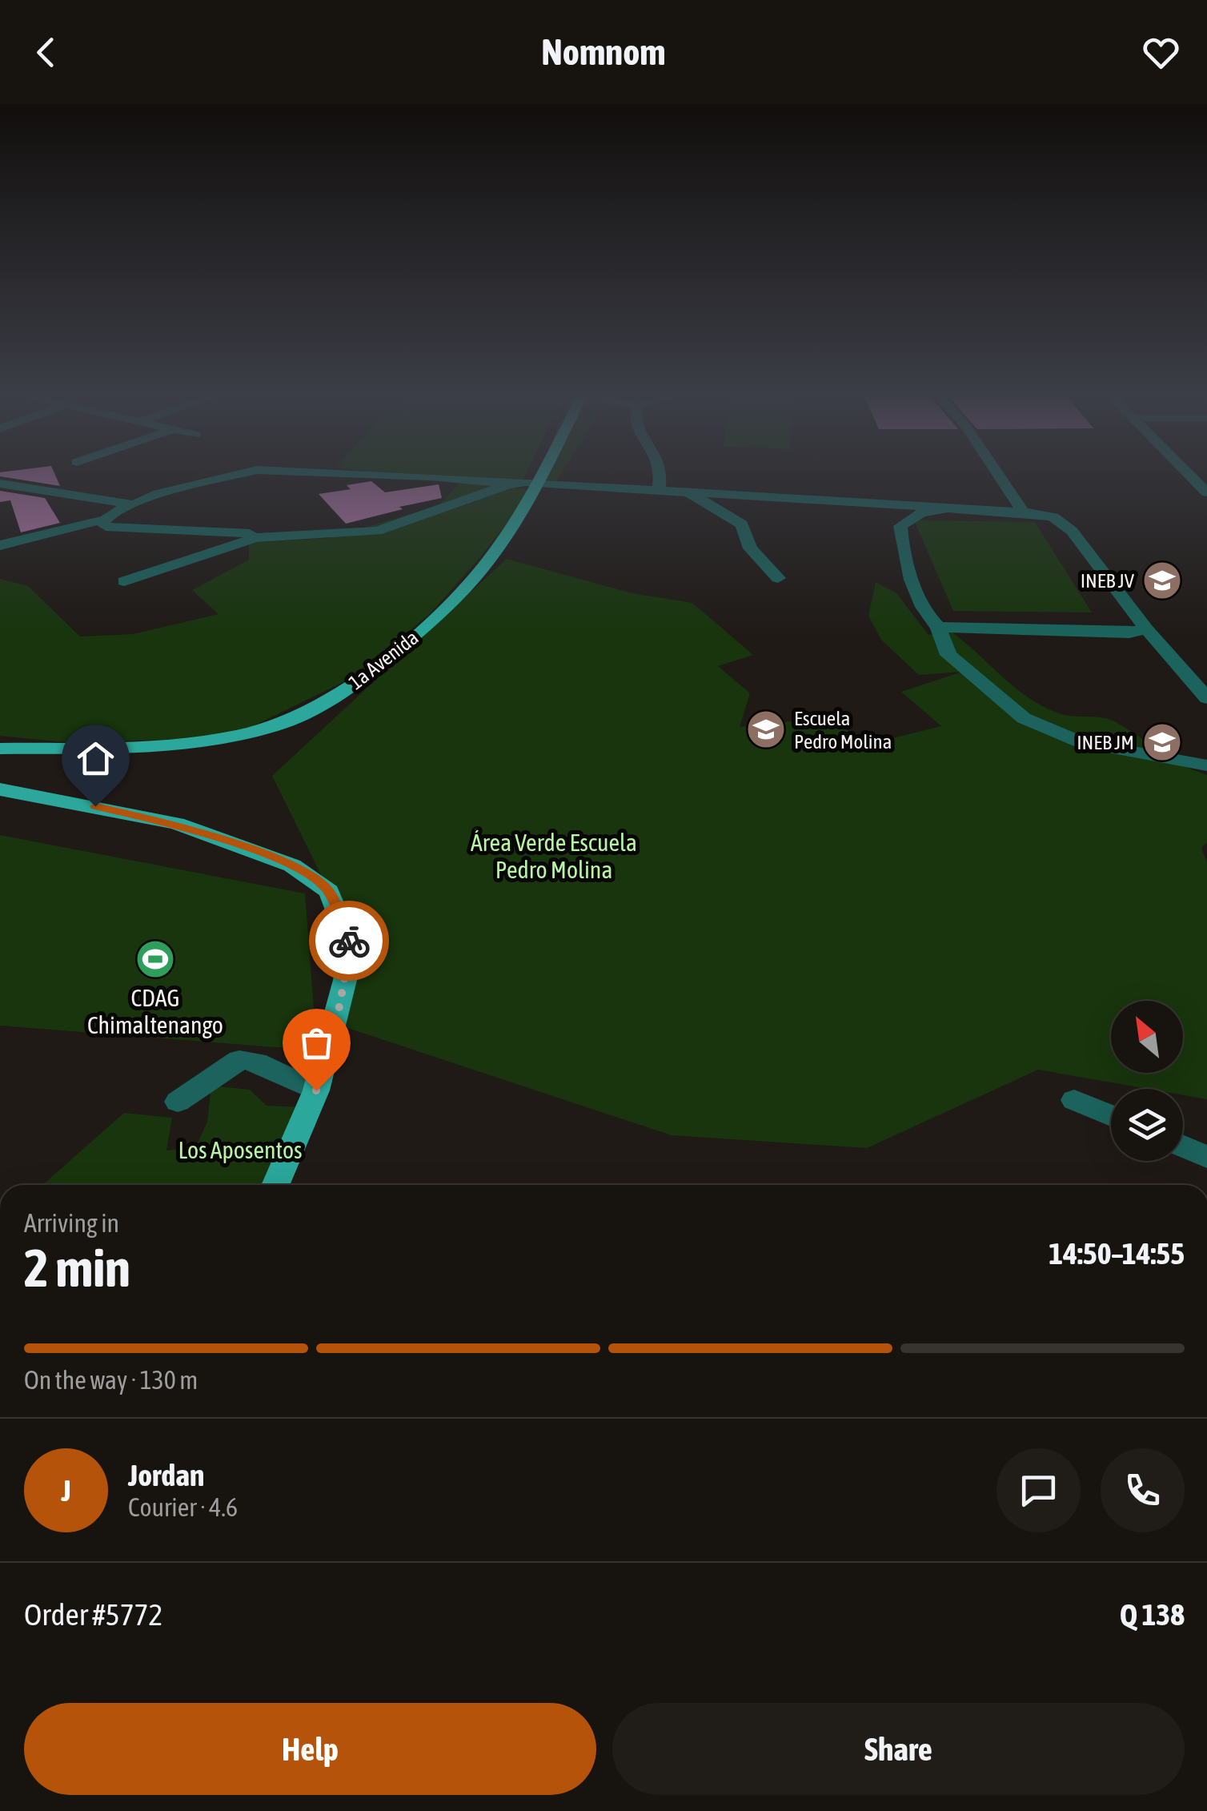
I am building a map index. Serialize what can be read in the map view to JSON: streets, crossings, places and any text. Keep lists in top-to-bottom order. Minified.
{"streets":{"main road":["1a Avenida"]},"parks":["Área Verde Escuela Pedro Molina","Los Aposentos"],"places":{"school or university":["INEB JV","Escuela Pedro Molina","INEB JM"],"sports":["CDAG Chimaltenango"]},"north":"top left","page":{"header":"Nomnom","heading":["2 min","Arriving in","14:50–14:55"],"panel":["Jordan","Courier · 4.6","Order #5772","Q 138"],"bar":"On the way · 130 m","round":"J","buttons":["Help","Share"]}}
